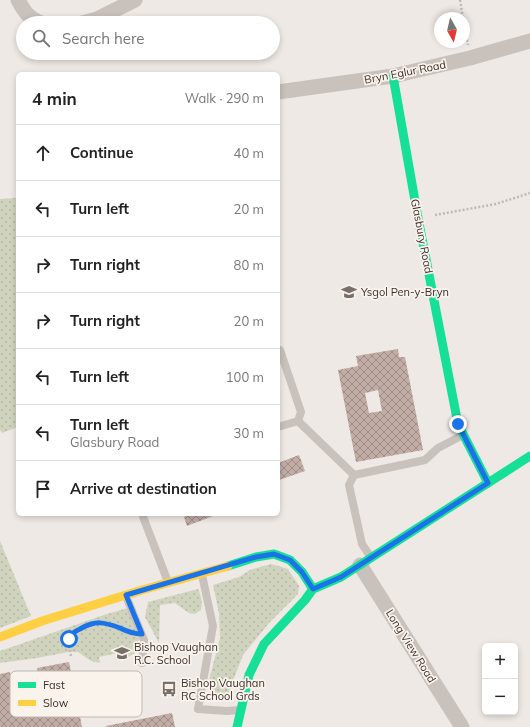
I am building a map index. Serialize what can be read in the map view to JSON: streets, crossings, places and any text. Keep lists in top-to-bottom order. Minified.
{"streets":{"street":["Bryn Eglur Road","Glasbury Road","Long View Road"]},"crossings":[["Bryn Eglur Road","Glasbury Road"]],"places":{"school or university":["Ysgol Pen-y-Bryn","Bishop Vaughan R.C. School"],"bus stop":["Bishop Vaughan RC School Grds"]},"legend":["Fast","Slow"],"north":"bottom","page":{"search":"Search here","heading":["4 min","Walk · 290 m"],"list":[["Continue","40 m"],["Turn left","20 m"],["Turn right","80 m"],["Turn right","20 m"],["Turn left","100 m"],["Turn left","Glasbury Road","30 m"],"Arrive at destination"],"map_buttons":["+","−"]}}
